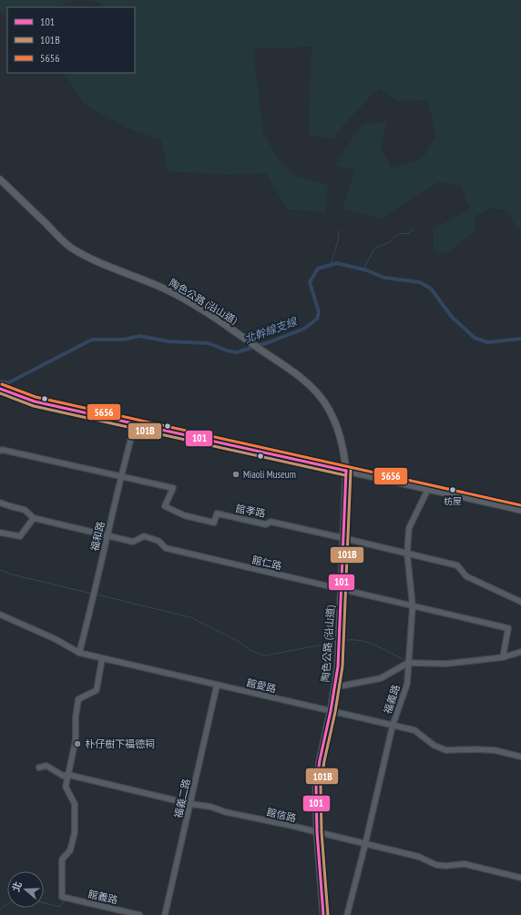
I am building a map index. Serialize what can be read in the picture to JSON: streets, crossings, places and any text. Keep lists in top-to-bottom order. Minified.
{"streets":{"main road":["陶色公路 (沿山道)"],"street":["館孝路","福和路","館仁路","館愛路","福義路","福義二路","館信路","館義路"]},"crossings":[["陶色公路 (沿山道)","館孝路"],["陶色公路 (沿山道)","館仁路"],["陶色公路 (沿山道)","館愛路"],["陶色公路 (沿山道)","館信路"],["館孝路","福和路"],["館孝路","福義路"],["福和路","館仁路"],["福和路","館愛路"],["館仁路","福義路"],["館愛路","福義路"],["館愛路","福義二路"],["福義路","館信路"],["福義二路","館信路"],["館信路","館義路"]],"water":["北幹線支線"],"places":["Miaoli Museum","枋屋","朴仔樹下福德祠"],"lines":["transit line 5656","transit line 101","transit line 101B"],"legend":["101","101B","5656"],"north":"left"}
